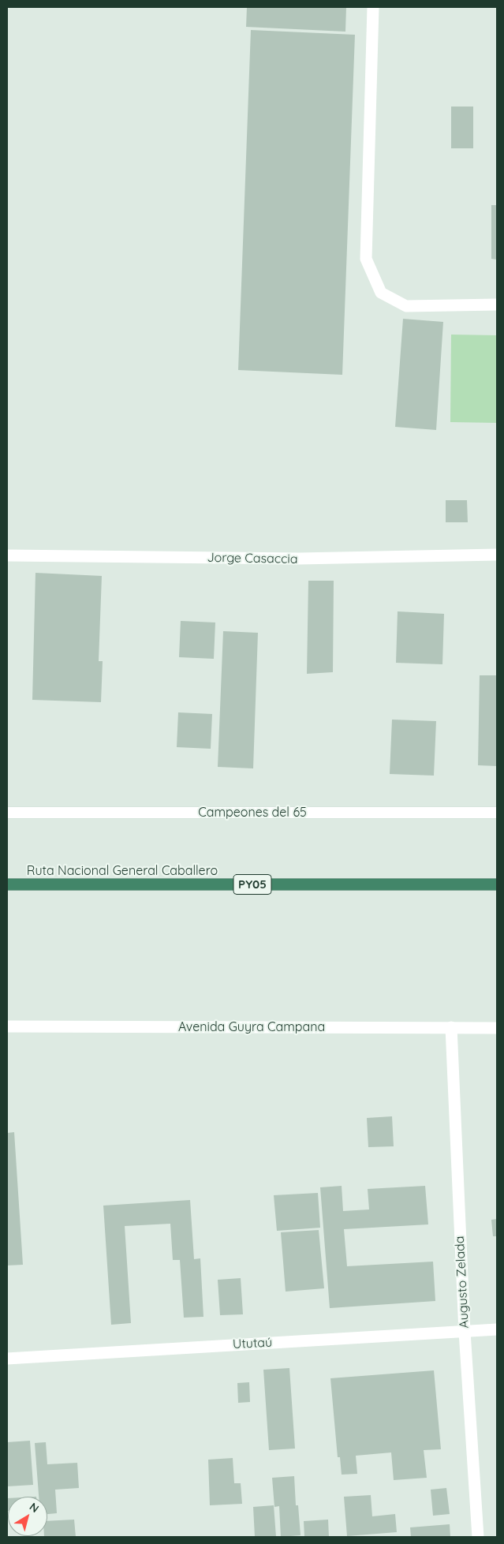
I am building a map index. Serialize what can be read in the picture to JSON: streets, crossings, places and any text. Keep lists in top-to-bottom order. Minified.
{"streets":{"highway":["Ruta Nacional General Caballero","PY05"],"street":["Jorge Casaccia","Campeones del 65","Avenida Guyra Campana","Augusto Zelada","Ututaú"]},"crossings":[["Avenida Guyra Campana","Augusto Zelada"],["Augusto Zelada","Ututaú"]],"north":"top right"}
